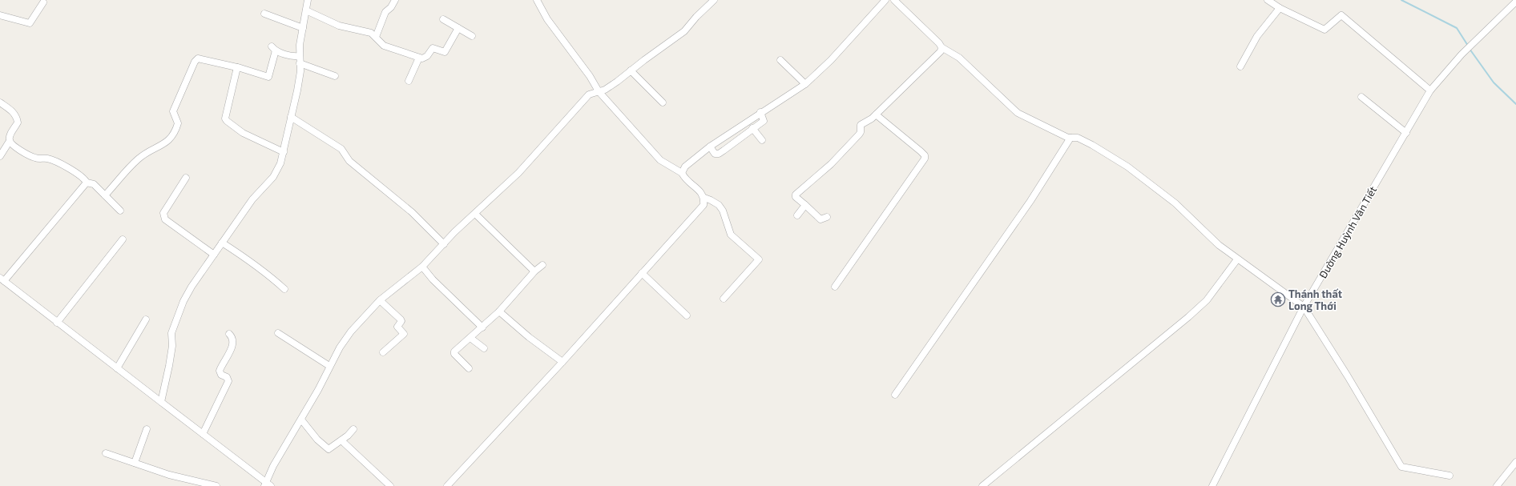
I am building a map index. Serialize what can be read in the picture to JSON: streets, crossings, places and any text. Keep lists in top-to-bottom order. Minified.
{"streets":{"street":["Đường Huỳnh Văn Tiết"]},"places":{"temple":["Thánh thất Long Thới"]}}
